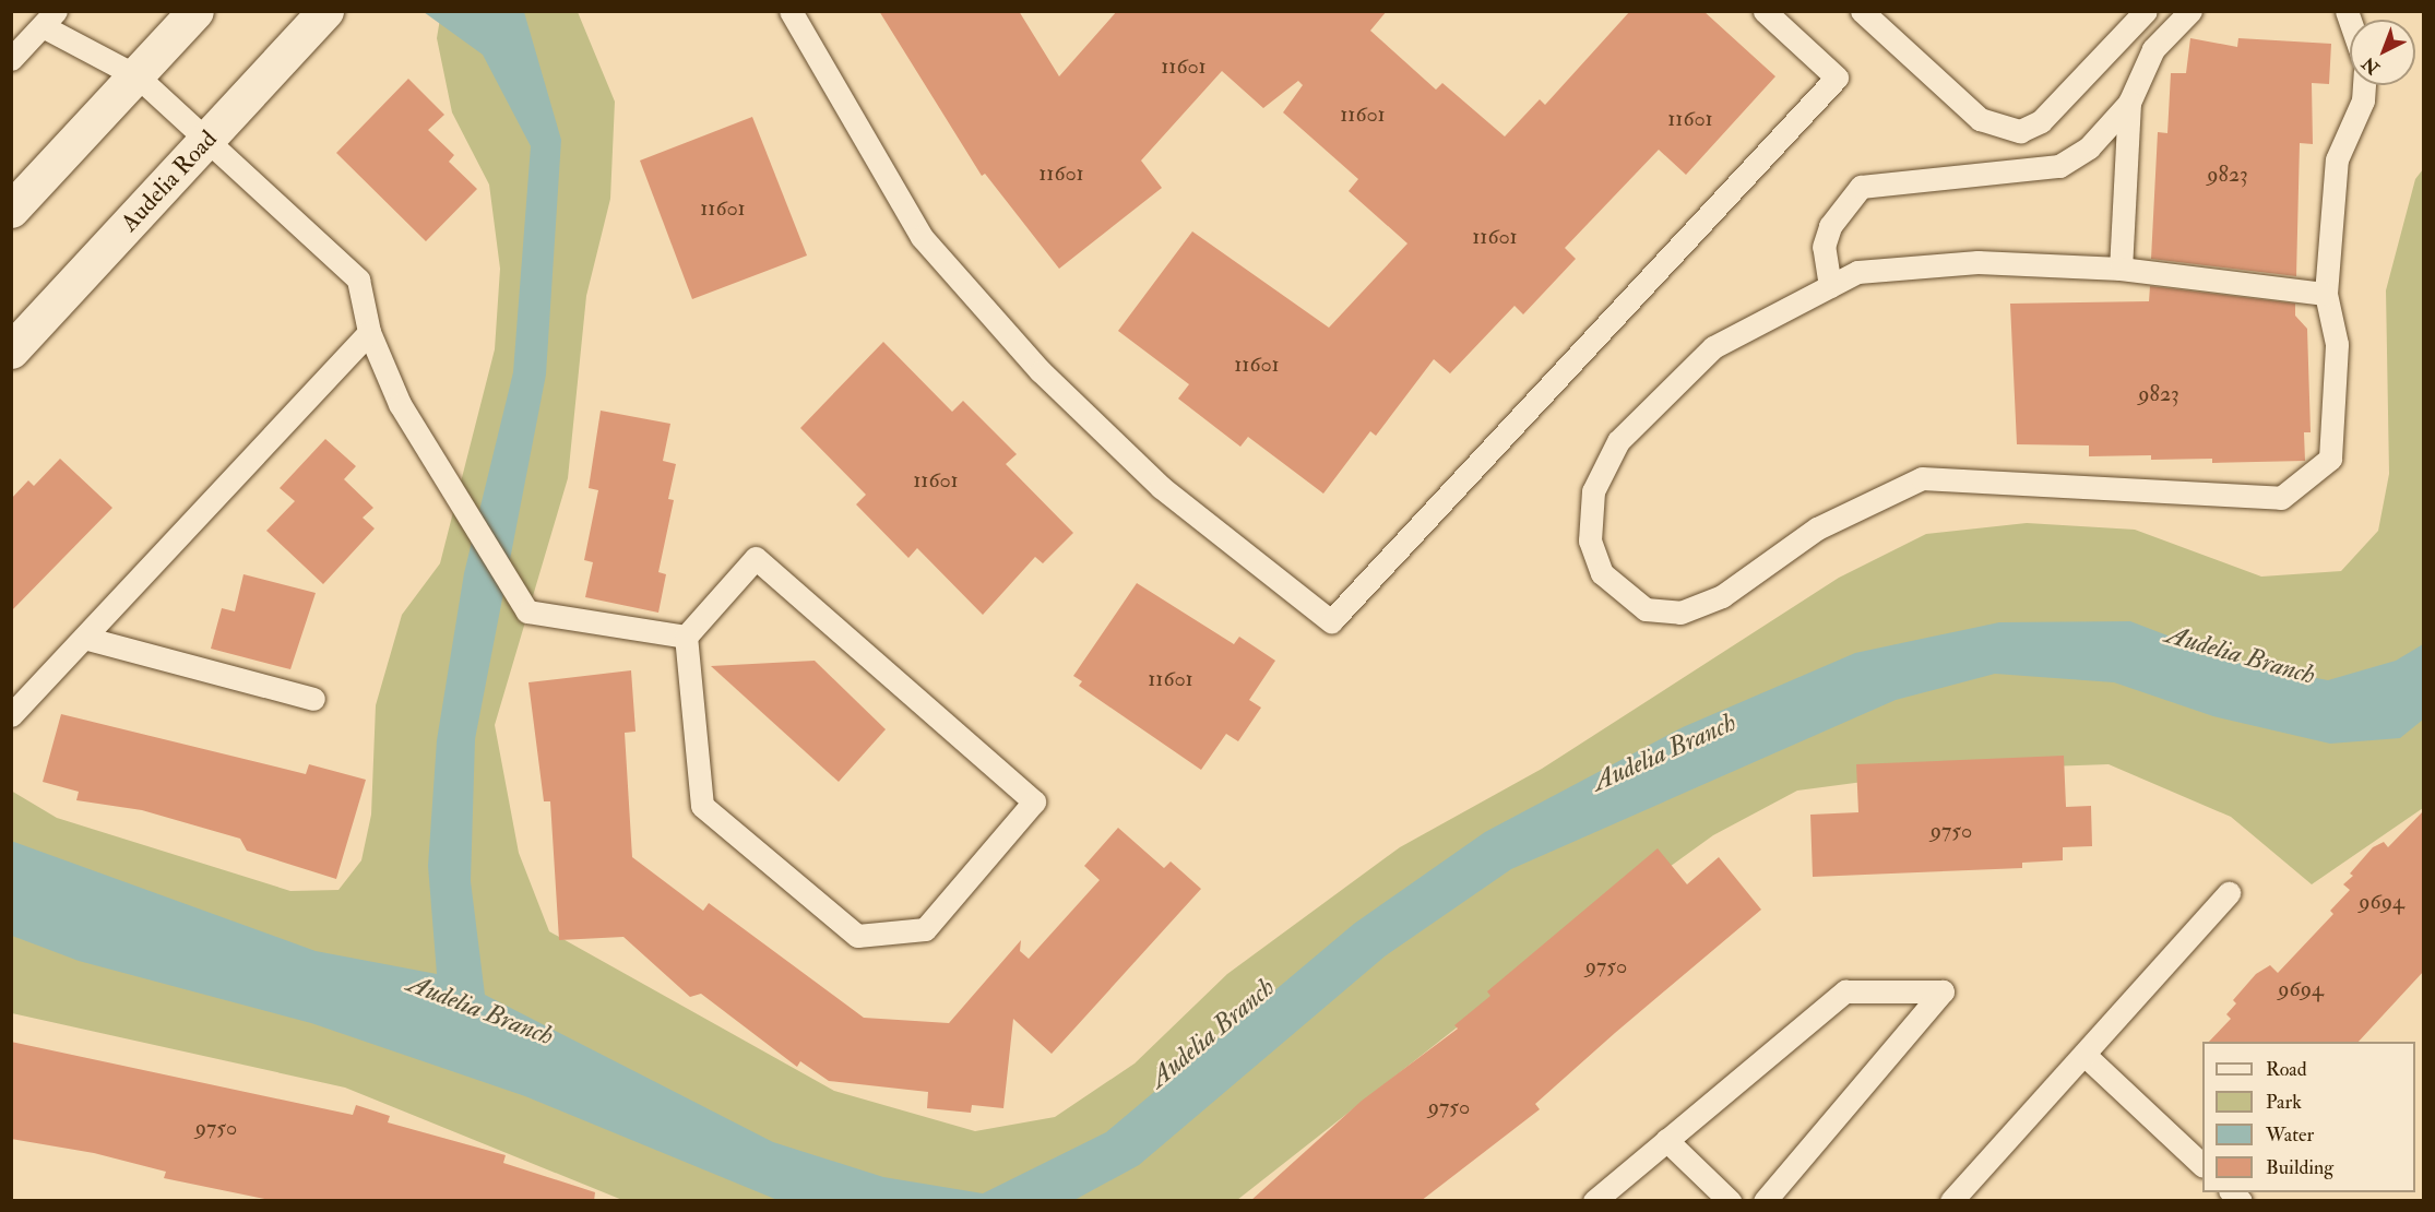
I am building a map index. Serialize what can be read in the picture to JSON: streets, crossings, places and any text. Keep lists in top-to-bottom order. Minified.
{"streets":{"main road":["Audelia Road"]},"water":["Audelia Branch"],"house_numbers":["11601","11601","11601","11601","9823","11601","11601","11601","9823","11601","11601","9750","9694","9750","9694","9750","9750"],"legend":["Road","Park","Water","Building"],"north":"bottom left"}
